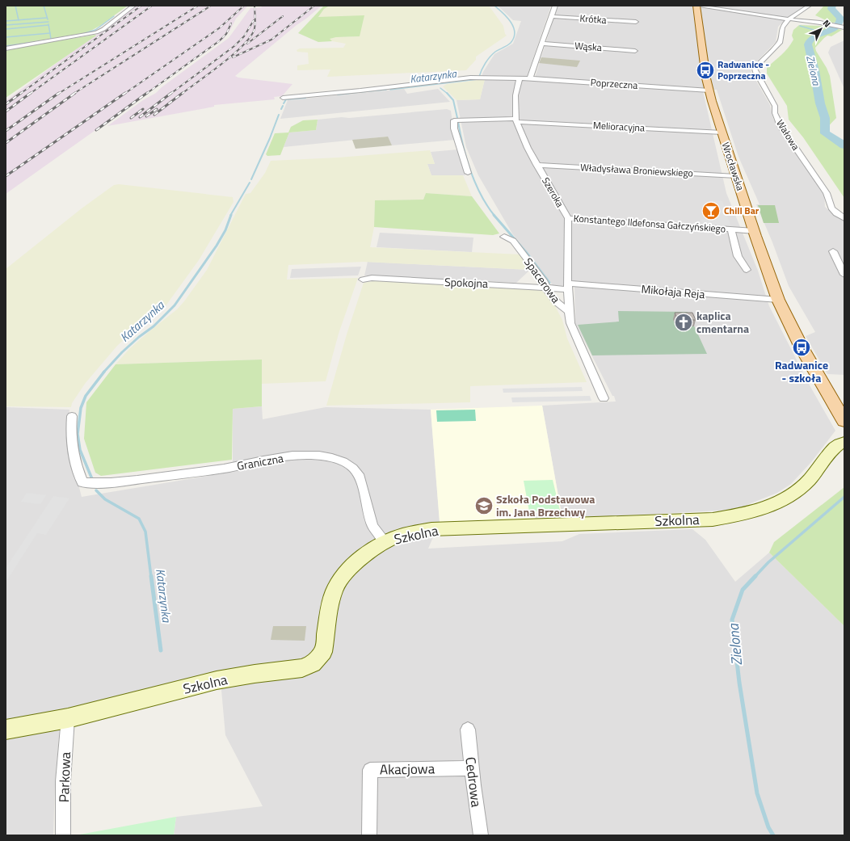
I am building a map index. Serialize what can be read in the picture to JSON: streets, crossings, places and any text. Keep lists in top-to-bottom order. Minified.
{"streets":{"main road":["Wrocławska"],"street":["Krótka","Wąska","Poprzeczna","Melioracyjna","Wałowa","Władysława Broniewskiego","Szeroka","Konstantego Ildefonsa Gałczyńskiego","Spacerowa","Spokojna","Mikołaja Reja","Graniczna","Szkolna","Akacjowa","Parkowa","Cedrowa"]},"crossings":[["Poprzeczna","Wrocławska"],["Poprzeczna","Szeroka"],["Melioracyjna","Wrocławska"],["Melioracyjna","Szeroka"],["Wrocławska","Władysława Broniewskiego"],["Wrocławska","Konstantego Ildefonsa Gałczyńskiego"],["Wrocławska","Mikołaja Reja"],["Władysława Broniewskiego","Szeroka"],["Szeroka","Konstantego Ildefonsa Gałczyńskiego"],["Szeroka","Spacerowa"],["Szeroka","Spokojna"],["Szeroka","Mikołaja Reja"],["Spacerowa","Spokojna"],["Spokojna","Mikołaja Reja"],["Graniczna","Szkolna"],["Szkolna","Parkowa"],["Akacjowa","Cedrowa"]],"water":["Zielona","Katarzynka"],"places":{"bus stop":["Radwanice - Poprzeczna","Radwanice - szkoła"],"bar":["Chill Bar"],"church":["kaplica cmentarna"],"school or university":["Szkoła Podstawowa im. Jana Brzechwy"]},"north":"top right"}
